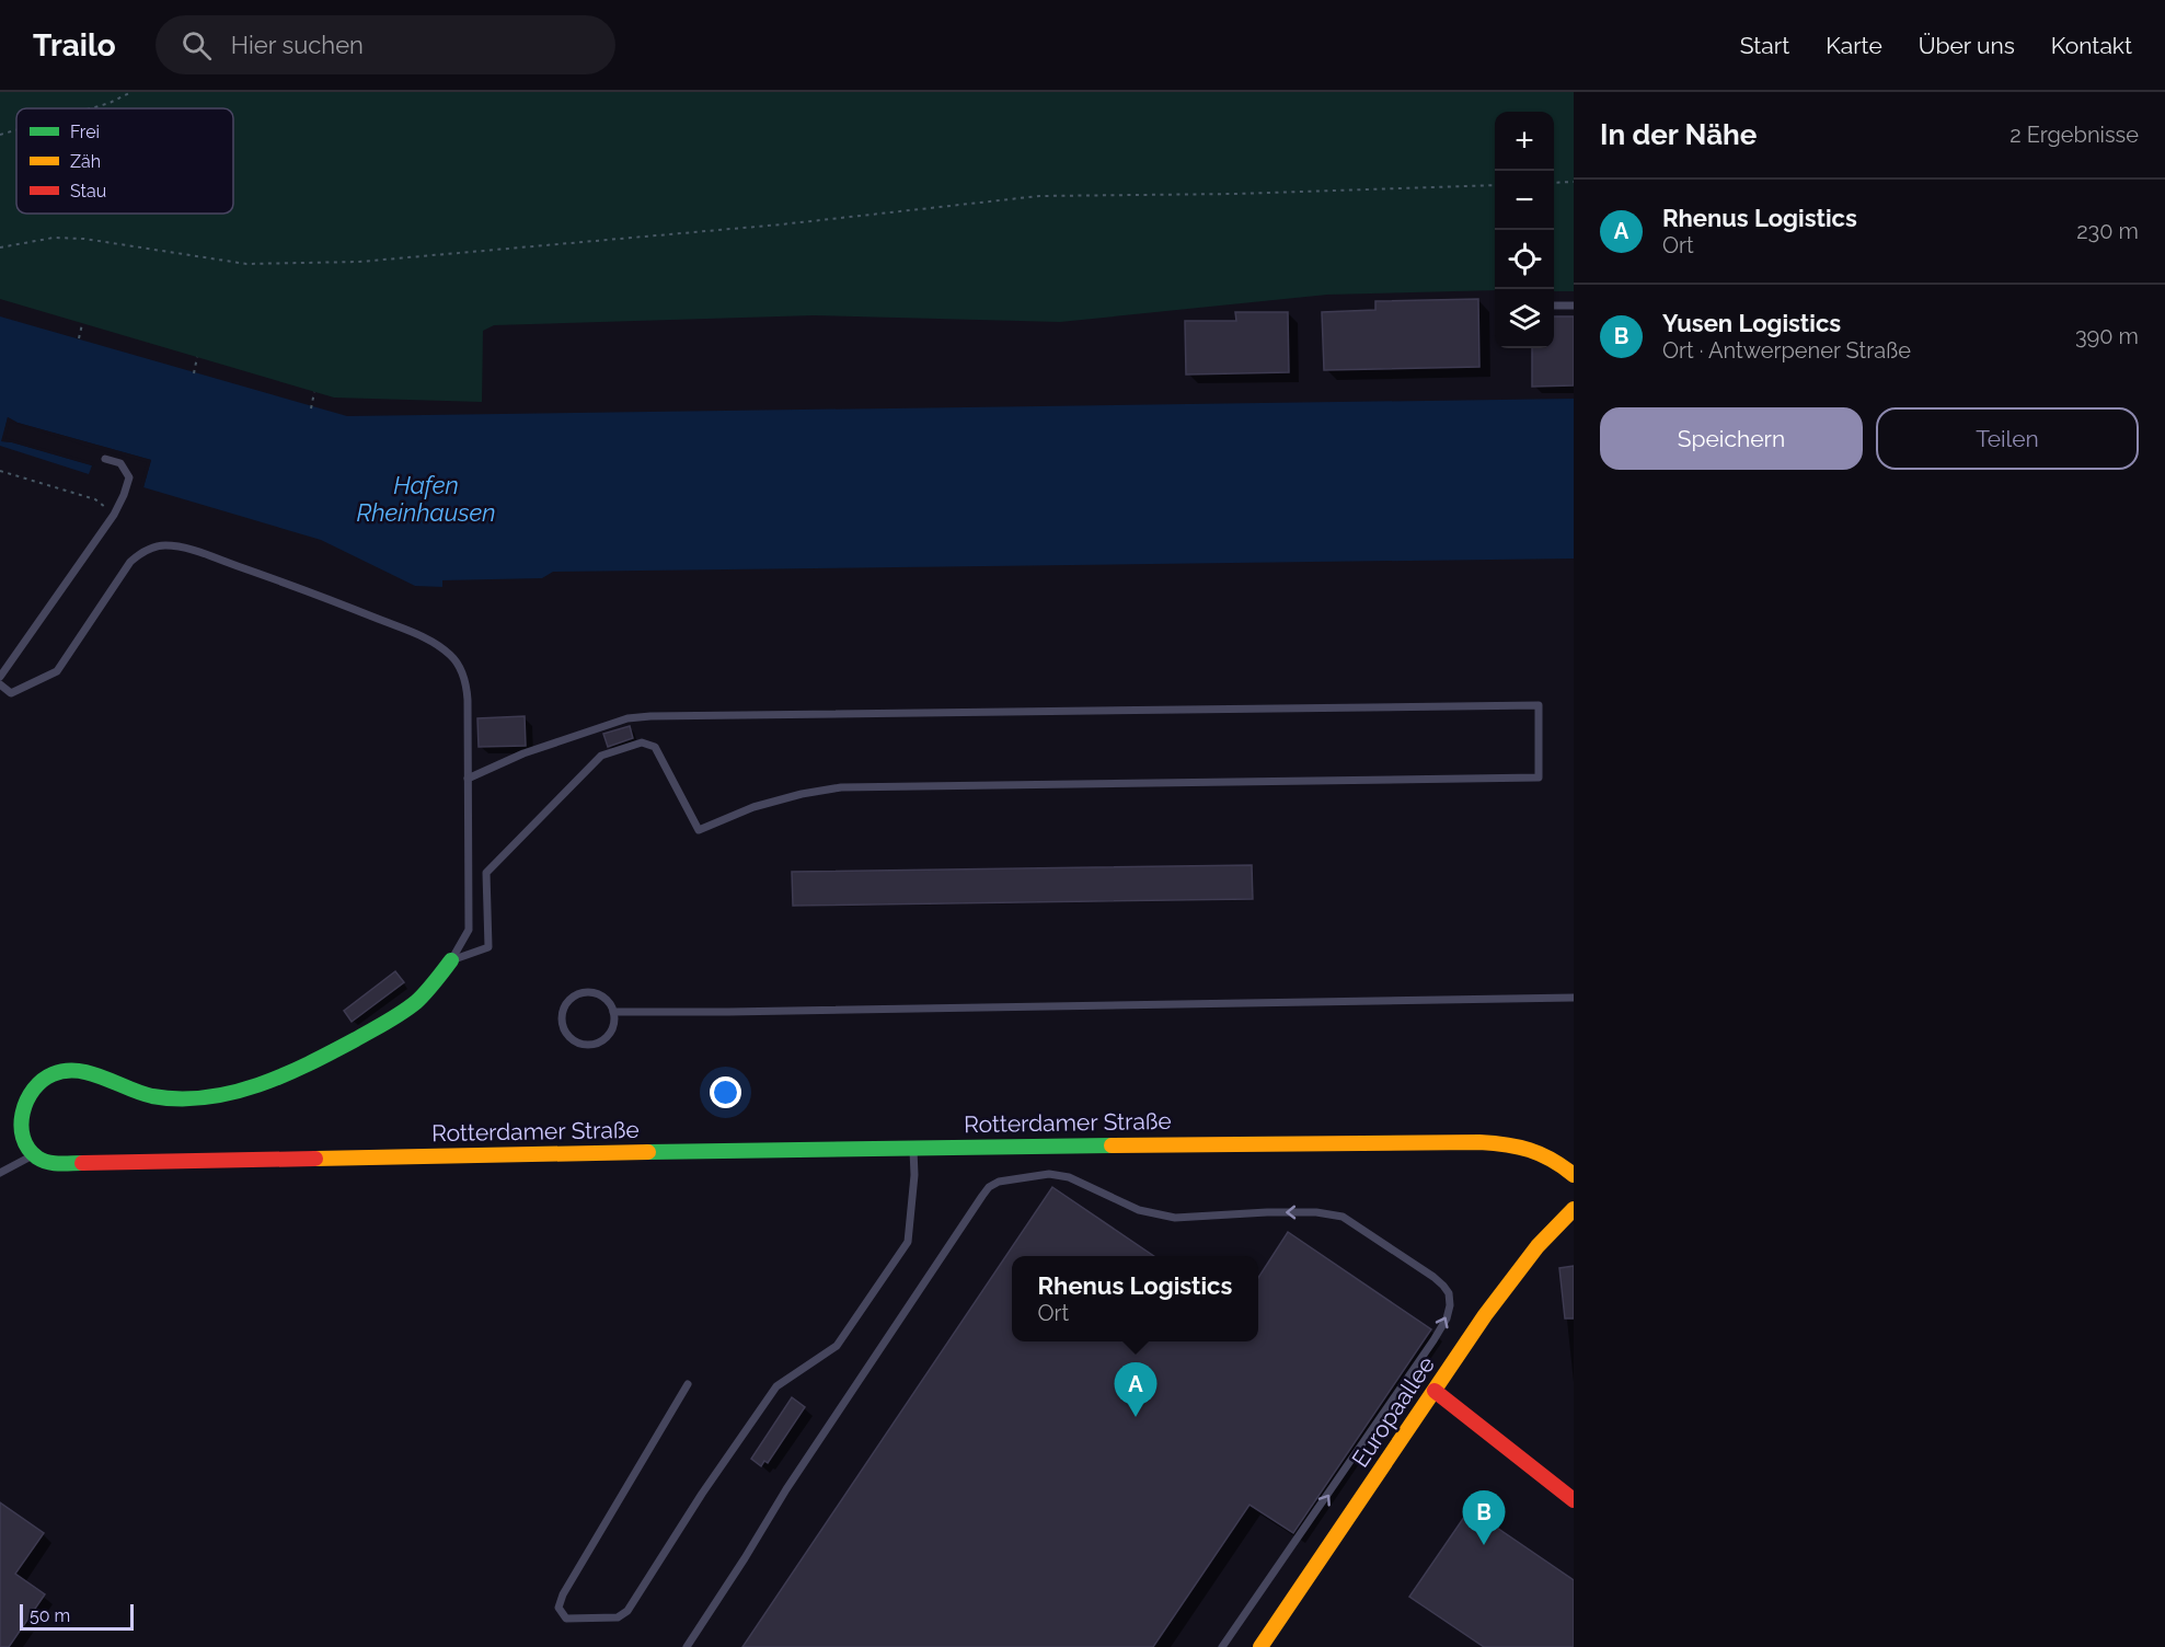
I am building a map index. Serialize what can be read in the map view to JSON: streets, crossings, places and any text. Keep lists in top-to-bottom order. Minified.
{"streets":{"street":["Rotterdamer Straße","Europaallee"]},"water":["Hafen Rheinhausen"],"legend":["Frei","Zäh","Stau"],"scale_bar":"50 m","page":{"header":"Trailo","search":"Hier suchen","nav":["Start","Karte","Über uns","Kontakt"],"heading":["In der Nähe","2 Ergebnisse"],"map_buttons":["+","−"],"list":[{"mark":"A","name":"Rhenus Logistics","note":"Ort","value":"230 m"},{"mark":"B","name":"Yusen Logistics","note":"Ort · Antwerpener Straße","value":"390 m"}],"buttons":["Speichern","Teilen"],"popup":["Rhenus Logistics","Ort"],"pins":["A","B"],"scale":"50 m"}}
